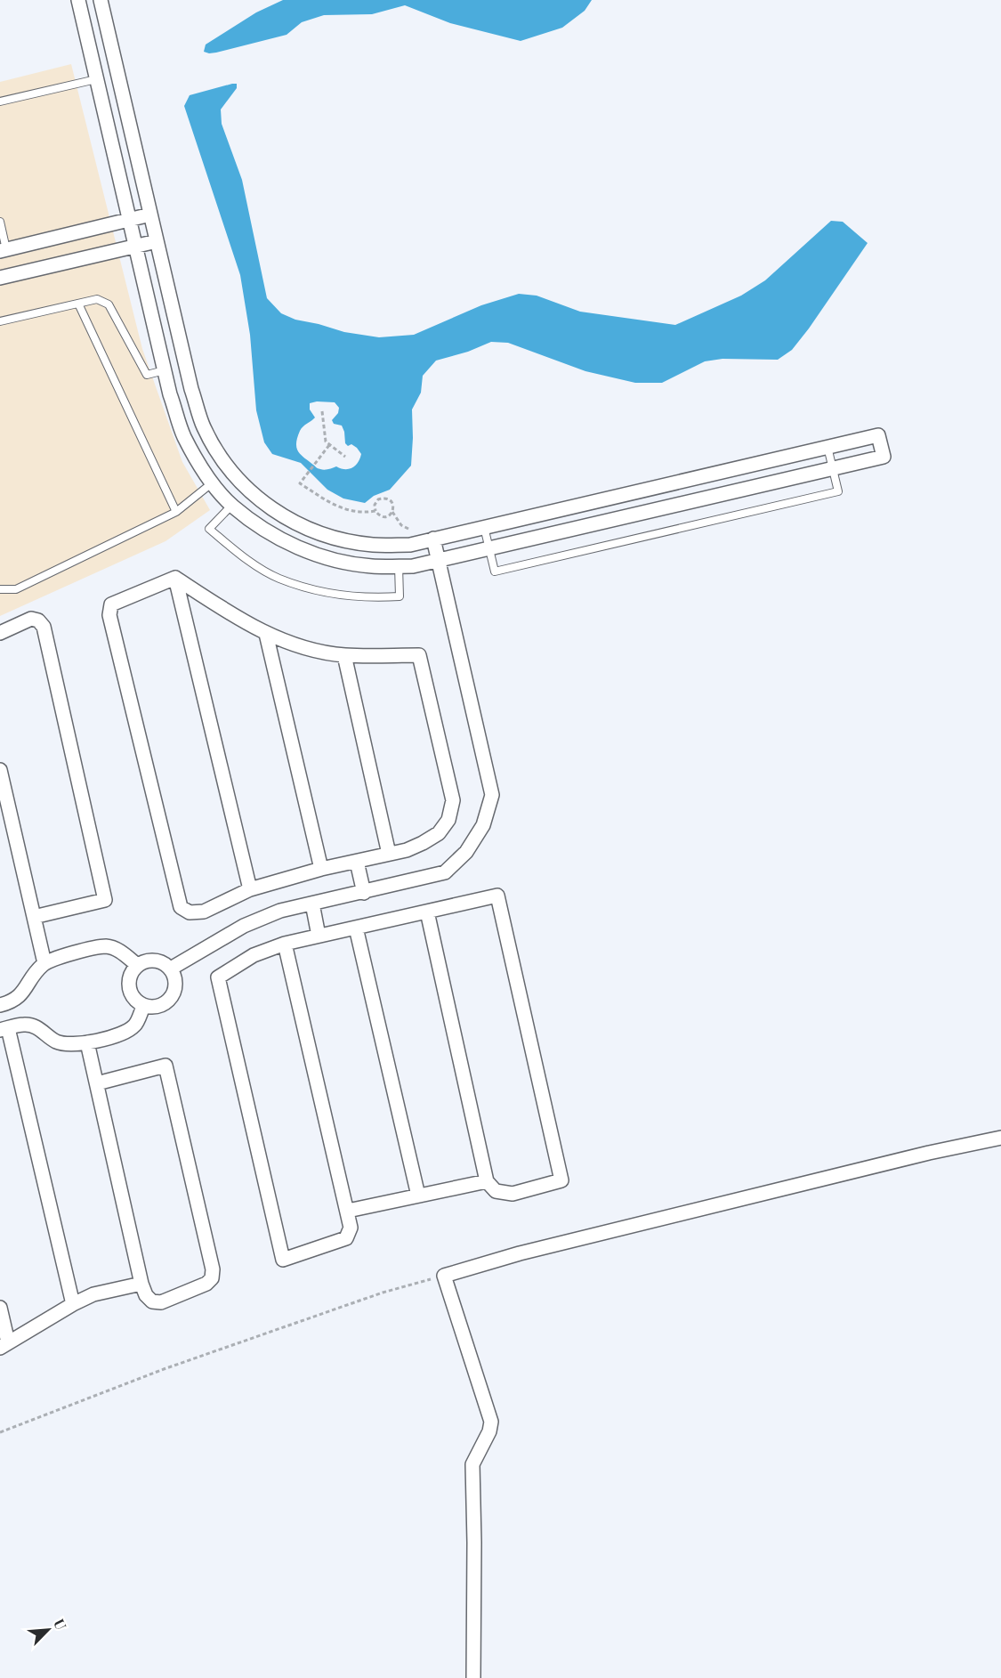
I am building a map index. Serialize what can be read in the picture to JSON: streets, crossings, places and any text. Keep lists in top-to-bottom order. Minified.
{"north":"top right"}
